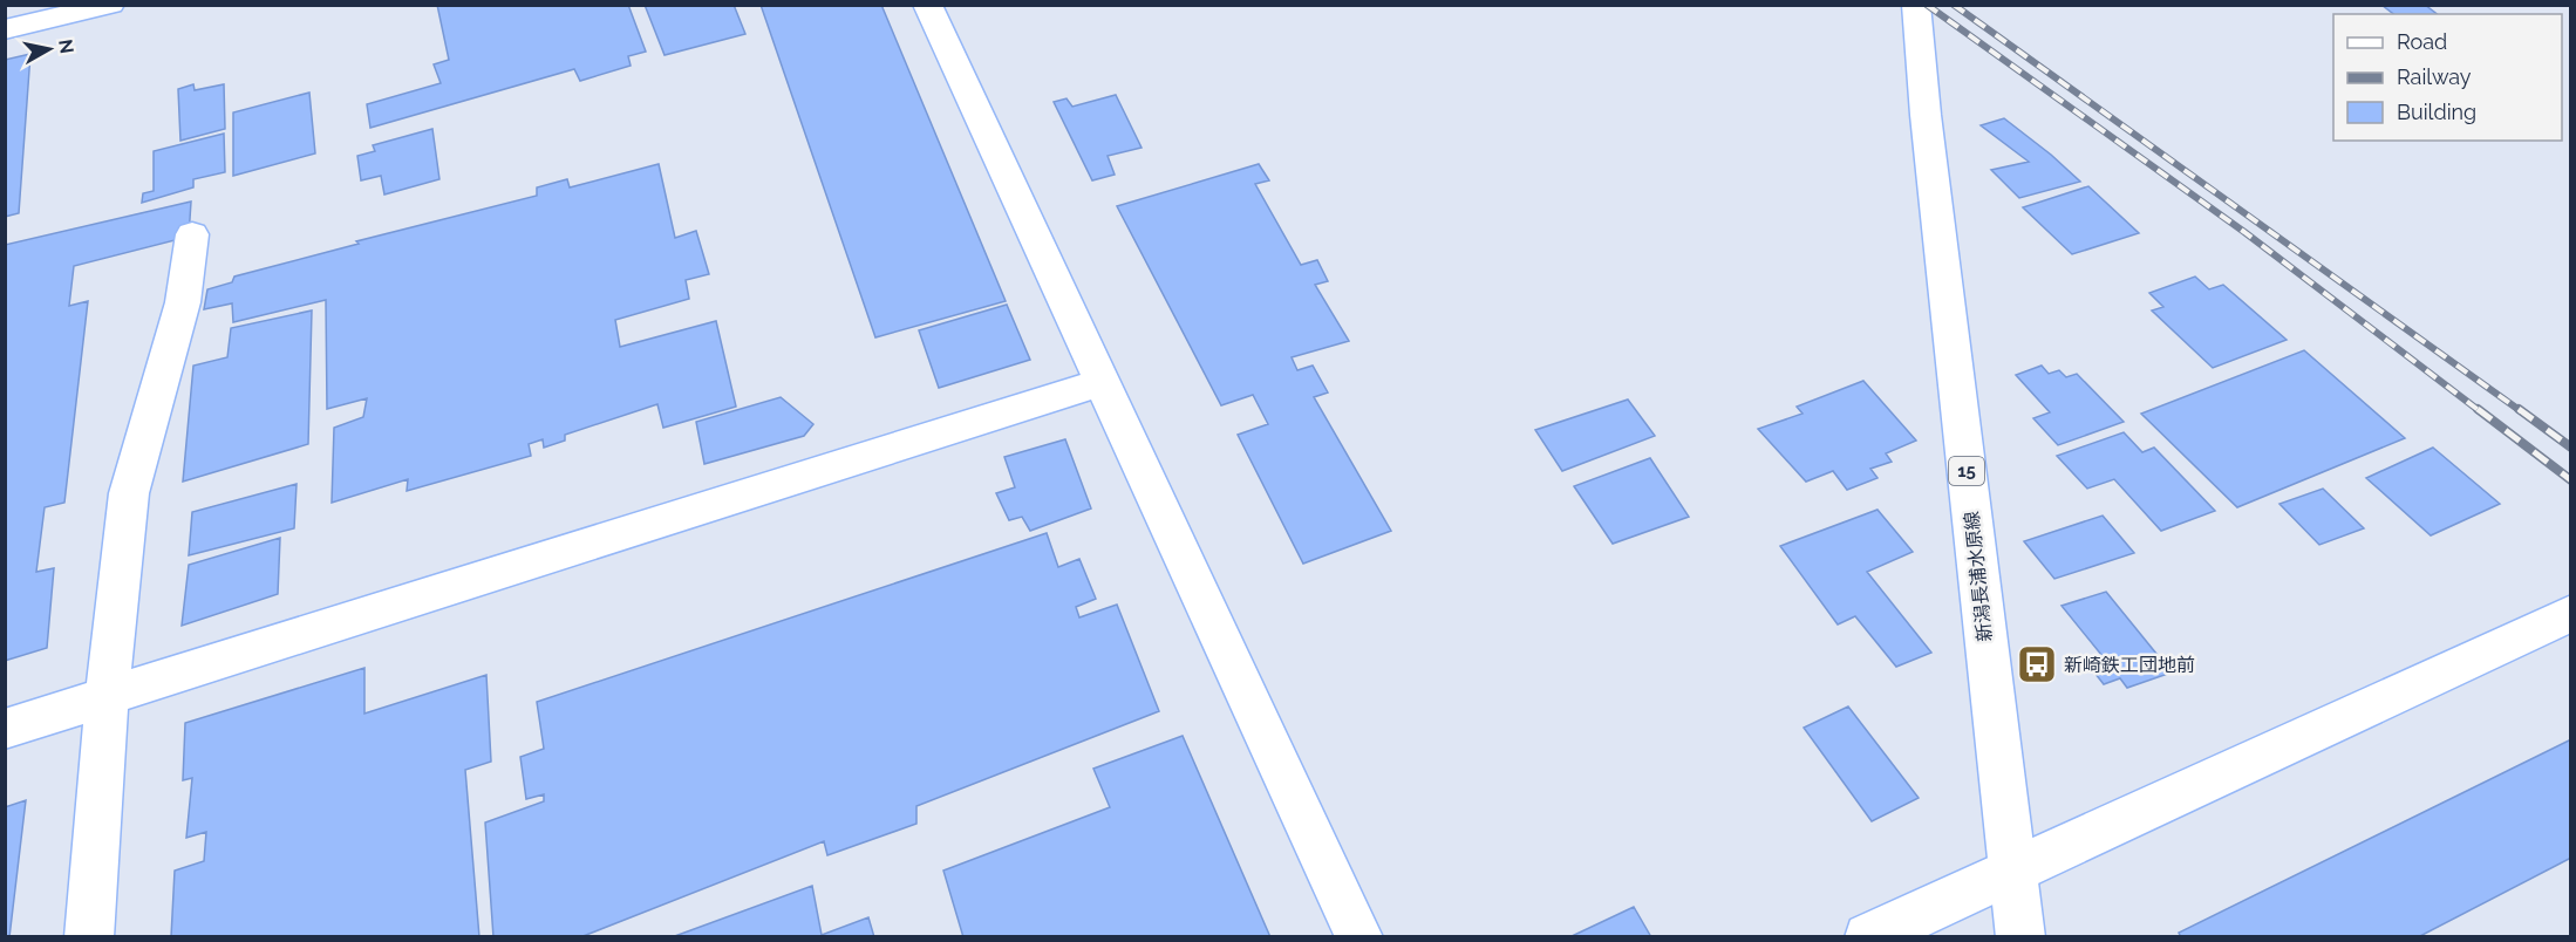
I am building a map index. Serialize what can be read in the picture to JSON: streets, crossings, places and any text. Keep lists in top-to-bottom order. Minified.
{"streets":{"street":["15","新潟長浦水原線"]},"places":{"bus stop":["新崎鉄工団地前"]},"legend":["Road","Railway","Building"],"north":"right"}
